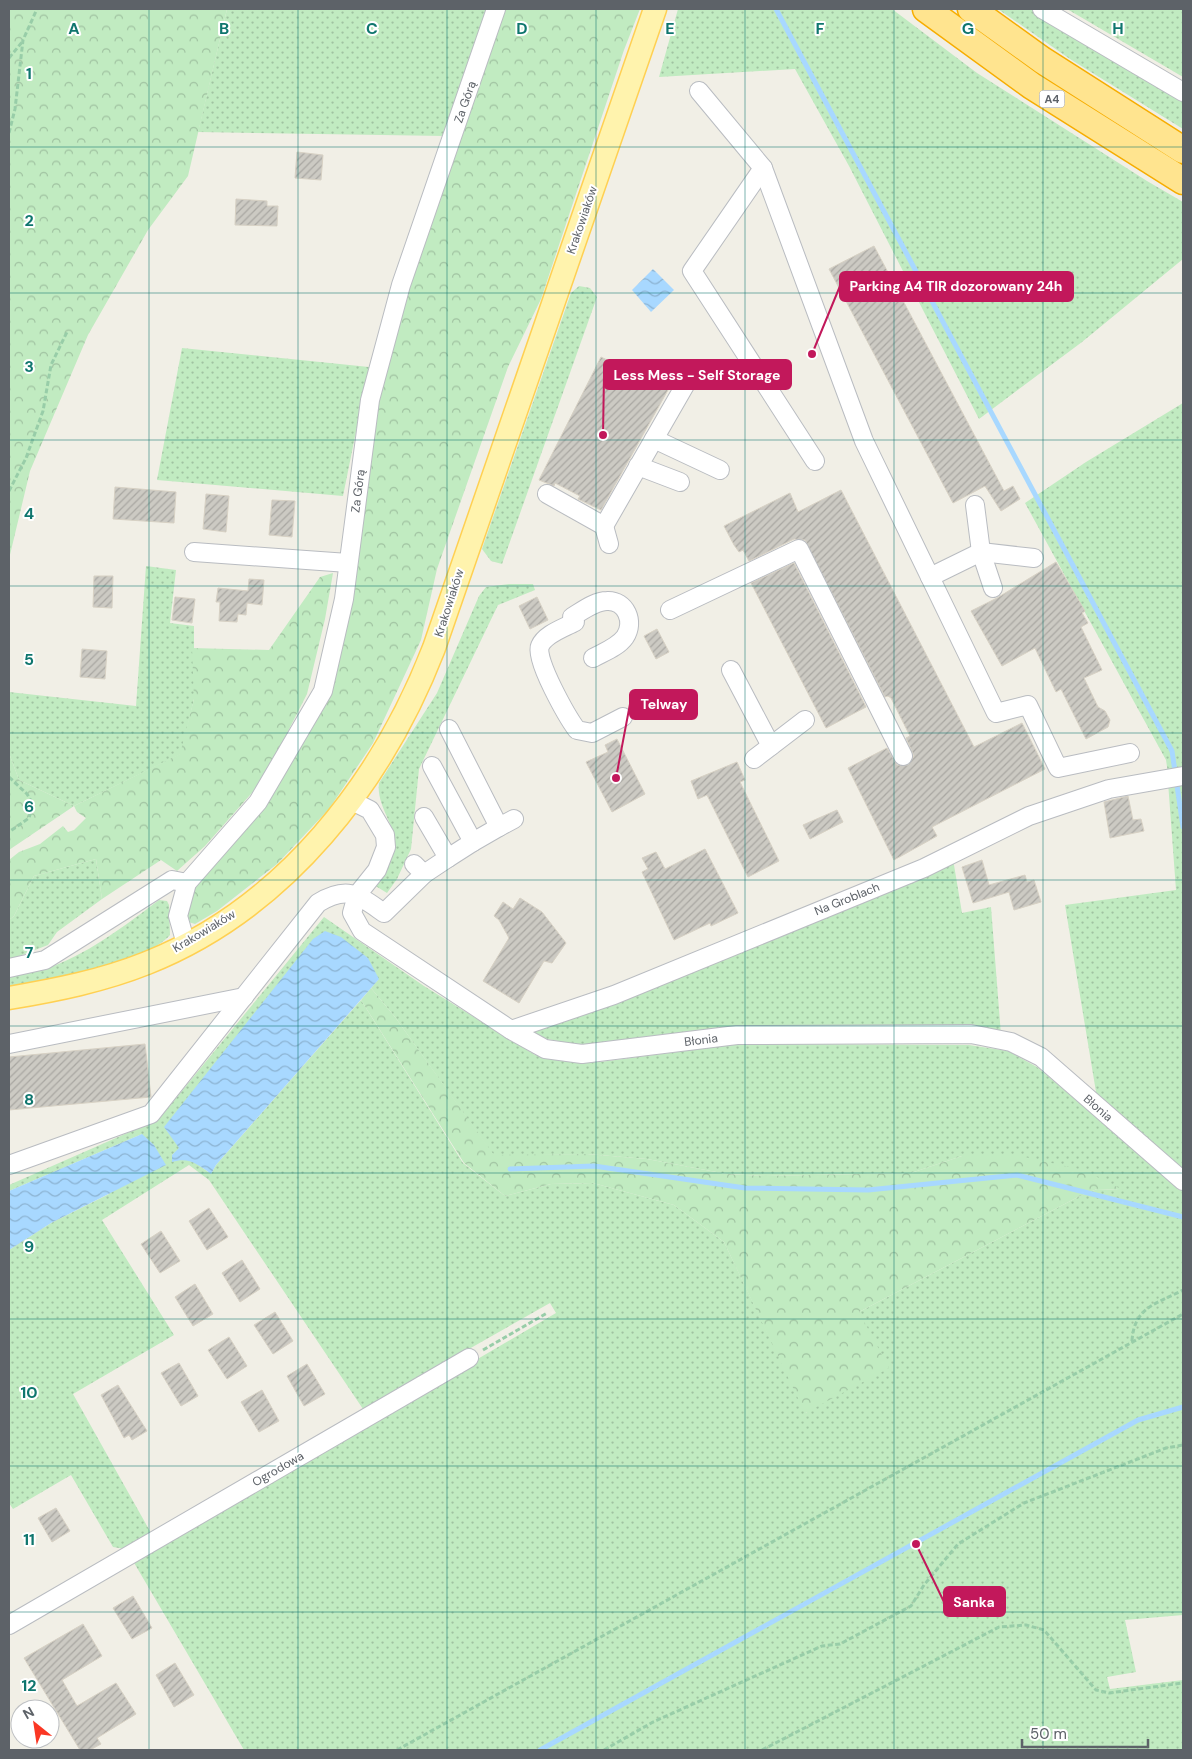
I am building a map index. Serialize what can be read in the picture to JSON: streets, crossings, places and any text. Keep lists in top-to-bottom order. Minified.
{"streets":{"highway":["A4"],"main road":["Krakowiaków"],"street":["Za Górą","Na Groblach","Błonia","Ogrodowa"]},"crossings":[["Za Górą","Krakowiaków"],["Na Groblach","Błonia"]],"places":["Parking A4 TIR dozorowany 24h","Less Mess - Self Storage","Telway","Sanka"],"scale_bar":"50 m","north":"top left","grid":{"columns":["A","B","C","D","E","F","G","H"],"rows":["1","2","3","4","5","6","7","8","9","10","11","12"]}}
